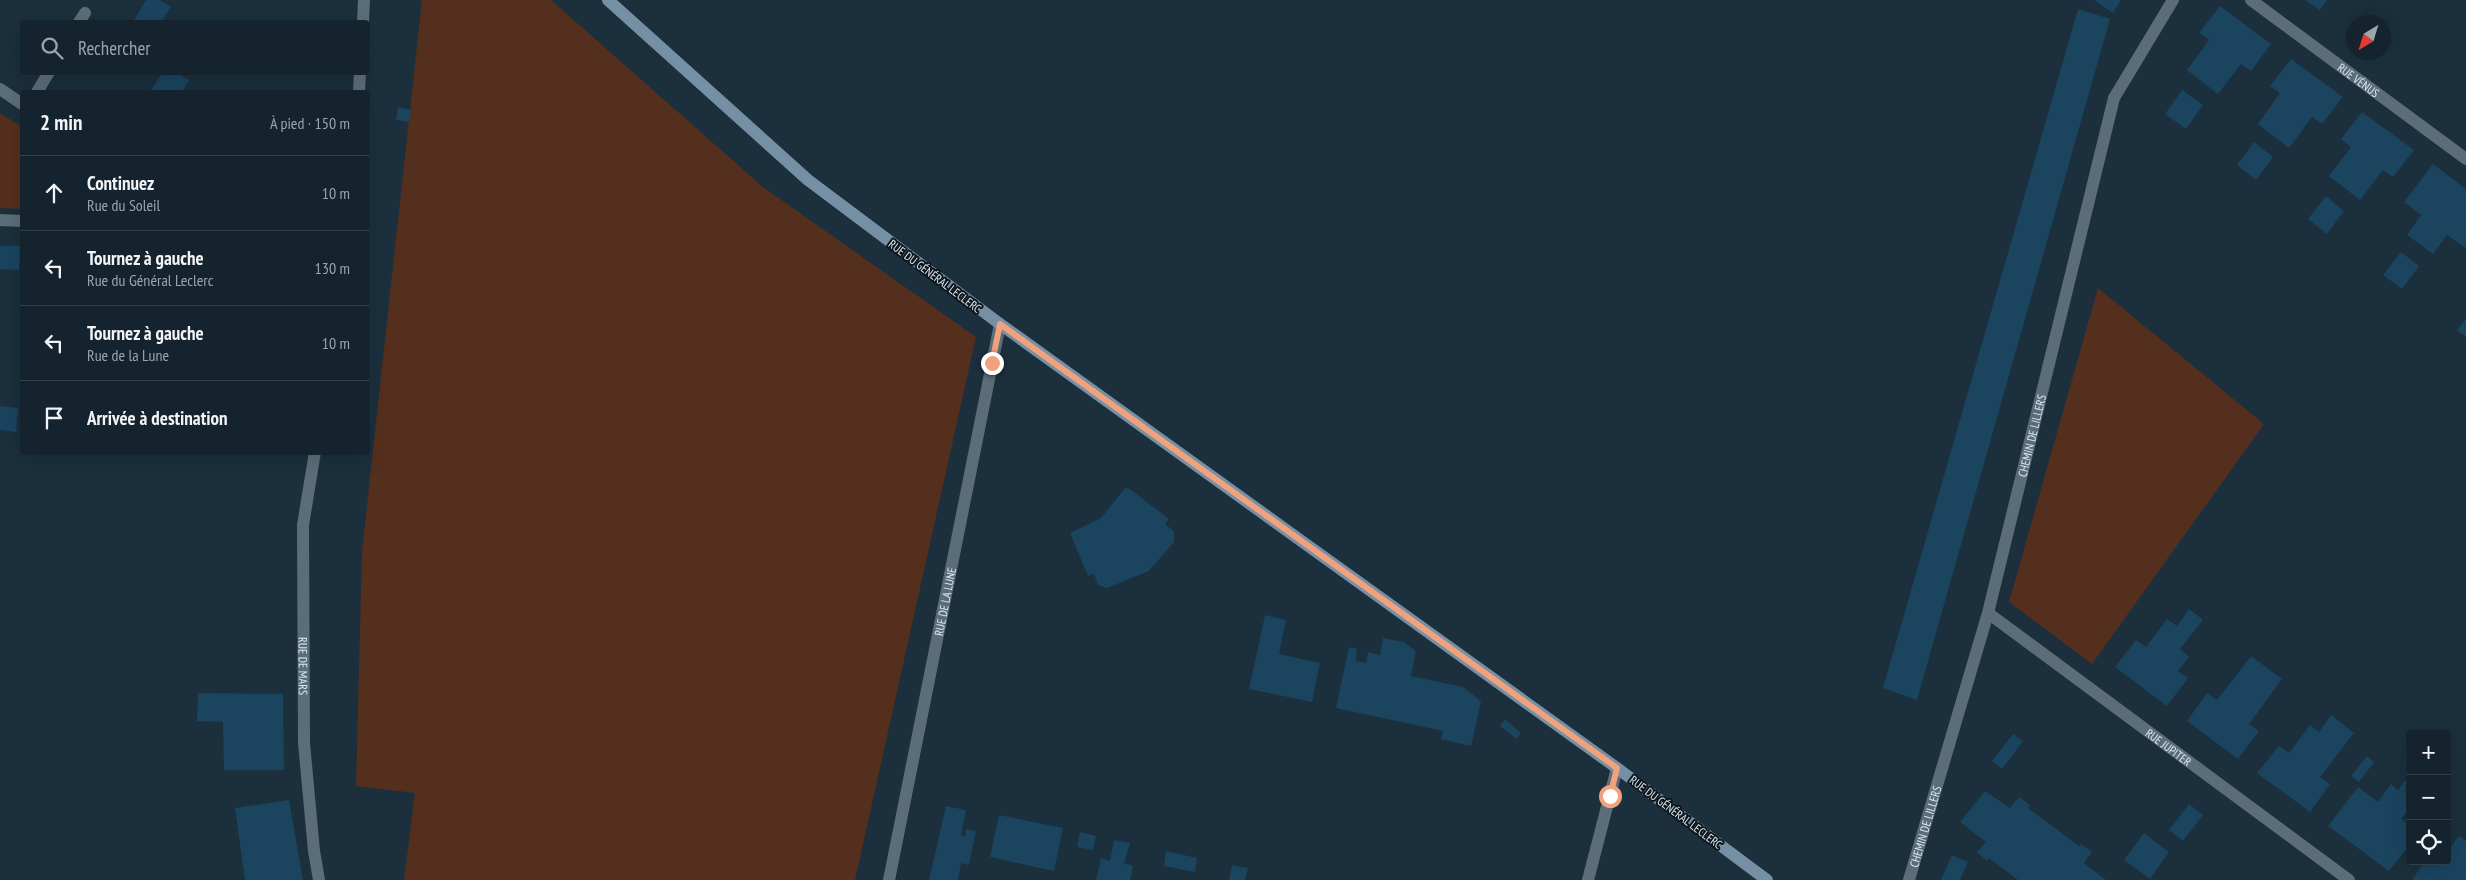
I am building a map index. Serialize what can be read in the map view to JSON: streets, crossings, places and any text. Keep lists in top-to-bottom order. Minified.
{"streets":{"street":["RUE VÉNUS","RUE DU GÉNÉRAL LECLERC","CHEMIN DE LILLERS","RUE DE LA LUNE","RUE DE MARS","RUE JUPITER"]},"crossings":[["RUE DU GÉNÉRAL LECLERC","RUE DE LA LUNE"],["CHEMIN DE LILLERS","RUE JUPITER"]],"north":"bottom left","page":{"search":"Rechercher","heading":["2 min","À pied · 150 m"],"list":[["Continuez","Rue du Soleil","10 m"],["Tournez à gauche","Rue du Général Leclerc","130 m"],["Tournez à gauche","Rue de la Lune","10 m"],"Arrivée à destination"],"map_buttons":["+","−"]}}
